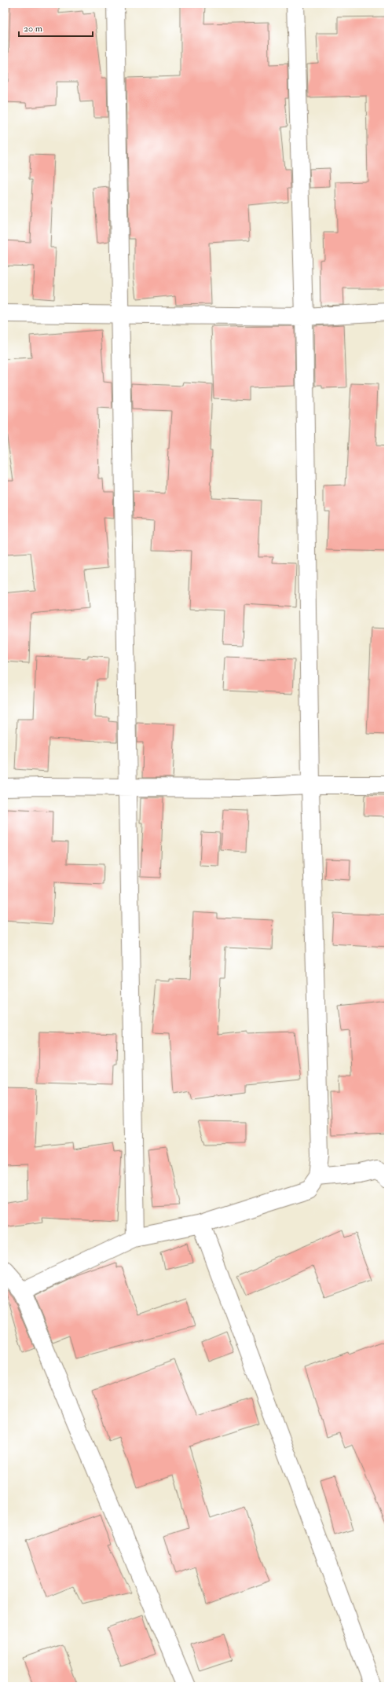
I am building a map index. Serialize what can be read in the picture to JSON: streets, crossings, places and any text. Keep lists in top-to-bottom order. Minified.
{"scale_bar":"20 m"}
